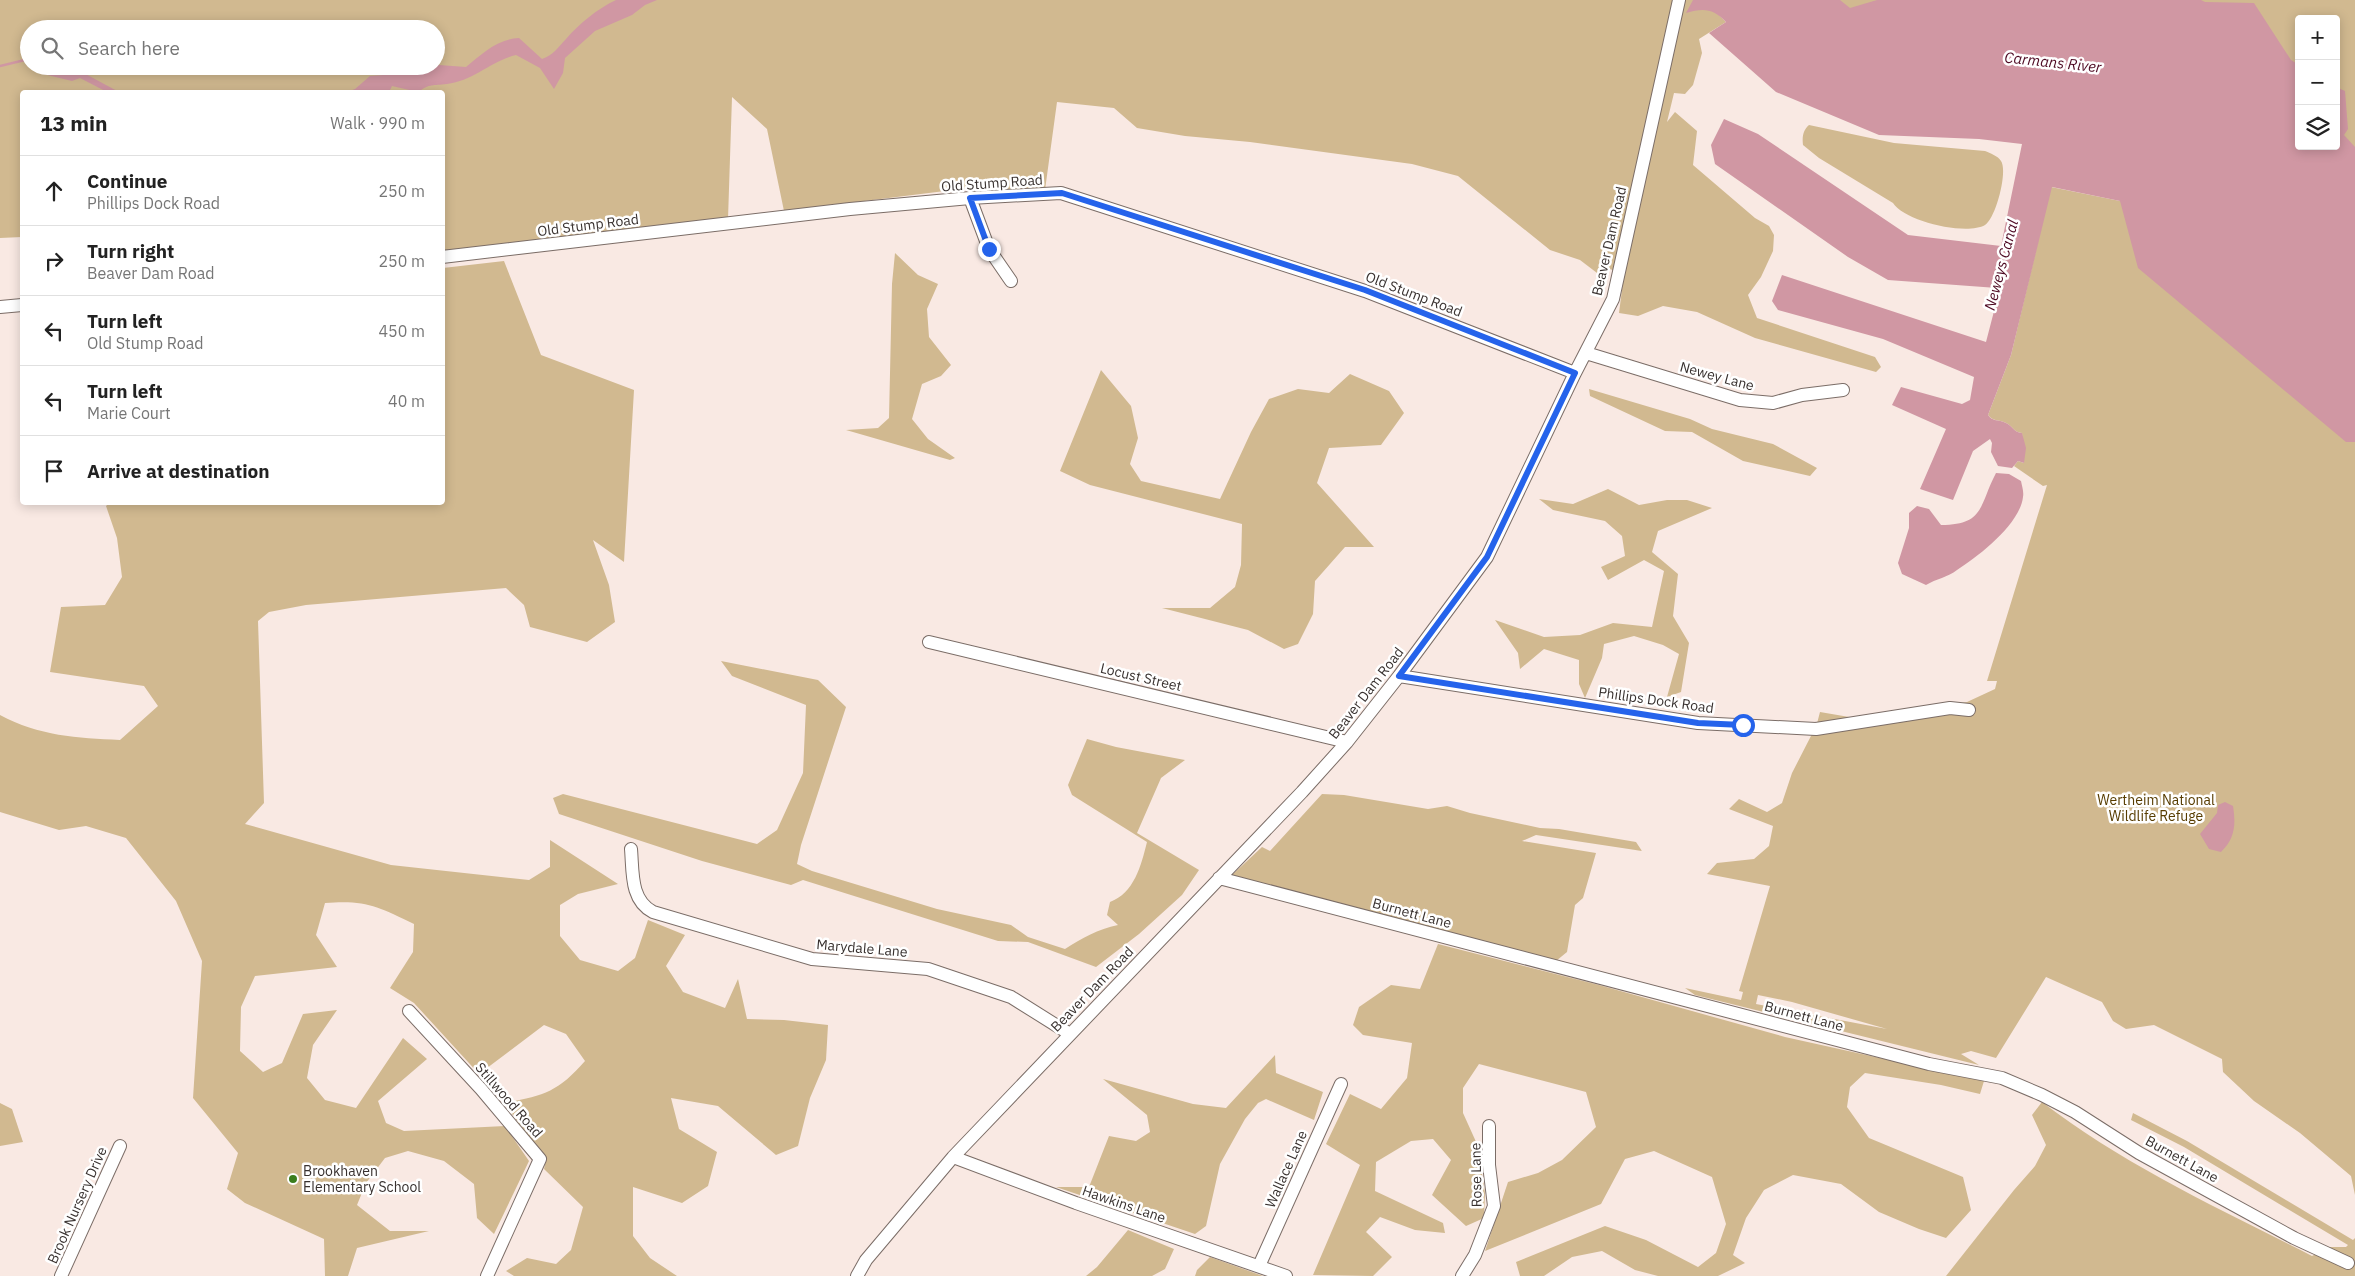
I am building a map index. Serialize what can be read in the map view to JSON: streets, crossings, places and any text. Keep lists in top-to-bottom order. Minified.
{"streets":{"street":["Old Stump Road","Beaver Dam Road","Newey Lane","Locust Street","Phillips Dock Road","Burnett Lane","Marydale Lane","Stillwood Road","Wallace Lane","Rose Lane","Hawkins Lane","Brook Nursery Drive"]},"crossings":[["Old Stump Road","Beaver Dam Road"],["Beaver Dam Road","Newey Lane"],["Beaver Dam Road","Locust Street"],["Beaver Dam Road","Phillips Dock Road"],["Beaver Dam Road","Burnett Lane"],["Beaver Dam Road","Marydale Lane"],["Beaver Dam Road","Hawkins Lane"],["Wallace Lane","Hawkins Lane"]],"water":["Carmans River","Neweys Canal"],"parks":["Wertheim National Wildlife Refuge"],"places":["Brookhaven Elementary School"],"page":{"map_buttons":["+","−"],"search":"Search here","heading":["13 min","Walk · 990 m"],"list":[["Continue","Phillips Dock Road","250 m"],["Turn right","Beaver Dam Road","250 m"],["Turn left","Old Stump Road","450 m"],["Turn left","Marie Court","40 m"],"Arrive at destination"]}}
